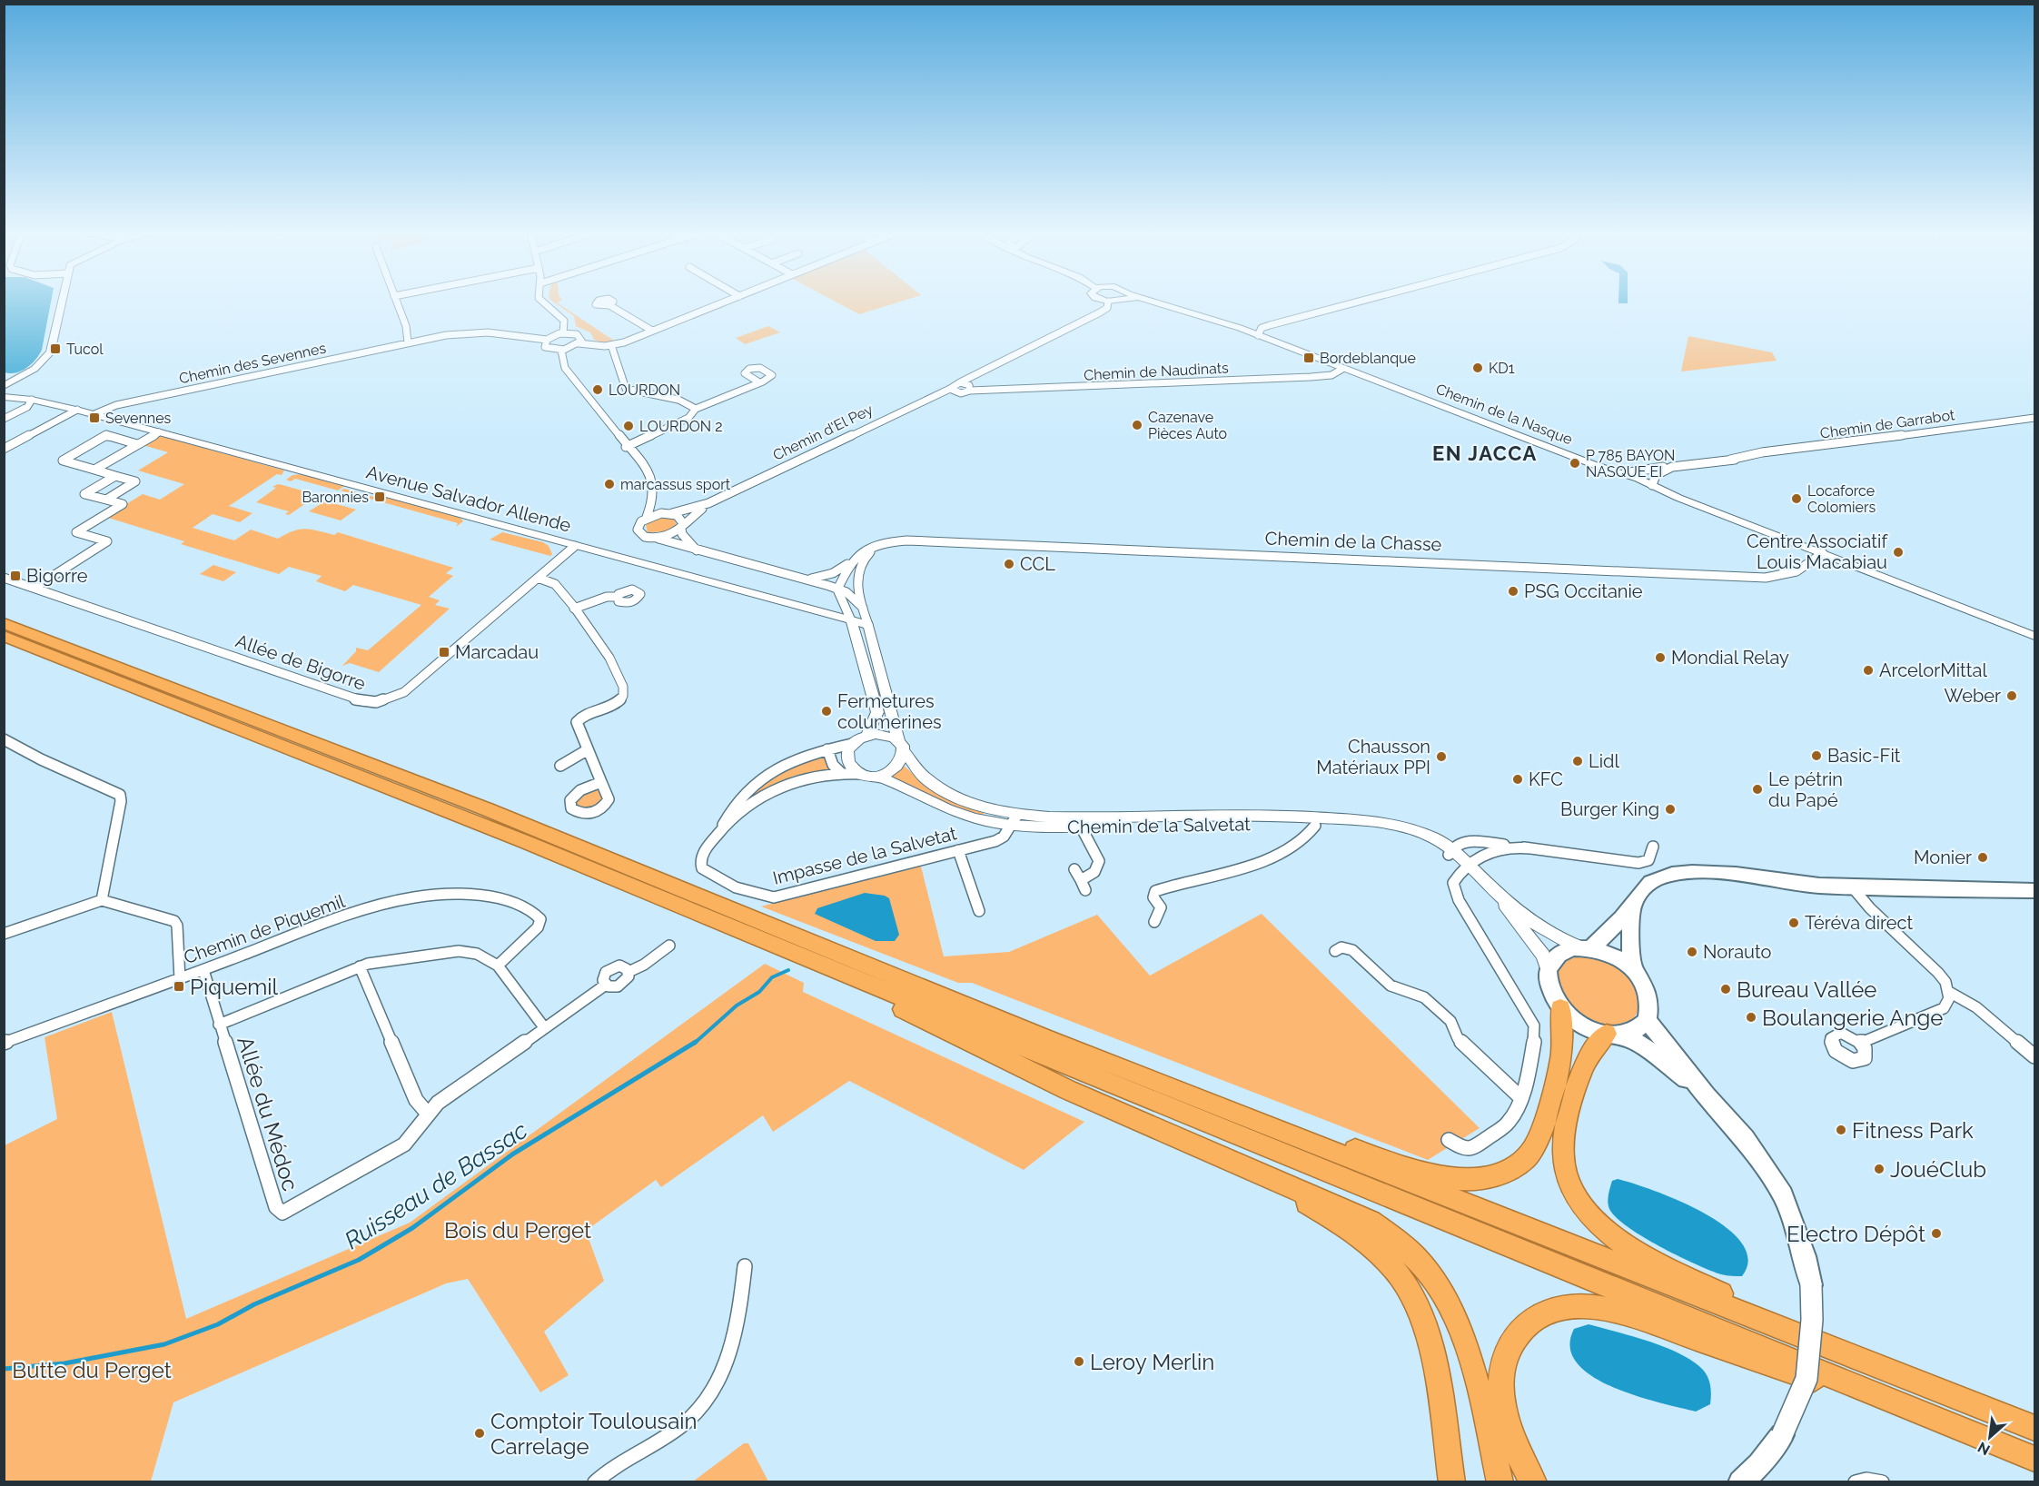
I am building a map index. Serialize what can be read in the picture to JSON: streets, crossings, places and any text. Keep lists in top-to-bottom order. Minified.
{"streets":{"street":["Chemin des Sevennes","Chemin de Naudinats","Chemin de la Nasque","Chemin de Garrabot","Chemin d'El Pey","Avenue Salvador Allende","Chemin de la Chasse","Allée de Bigorre","Chemin de la Salvetat","Impasse de la Salvetat","Chemin de Piquemil","Allée du Médoc"]},"crossings":[["Chemin des Sevennes","Avenue Salvador Allende"],["Chemin de Naudinats","Chemin de la Nasque"],["Chemin de Naudinats","Chemin d'El Pey"],["Chemin de la Nasque","Chemin de Garrabot"],["Chemin de la Nasque","Chemin de la Chasse"],["Avenue Salvador Allende","Allée de Bigorre"],["Chemin de la Salvetat","Impasse de la Salvetat"],["Chemin de Piquemil","Allée du Médoc"]],"districts":["EN JACCA"],"water":["Ruisseau de Bassac"],"parks":["Bois du Perget","Butte du Perget"],"places":{"transit":["Tucol","Bordeblanque","Sevennes","Baronnies","Bigorre","Marcadau","Piquemil"],"other":["KD1","LOURDON","Cazenave Pièces Auto","LOURDON 2","P 785 BAYON NASQUE EI","marcassus sport","Locaforce Colomiers","Centre Associatif Louis Macabiau","CCL","PSG Occitanie","Mondial Relay","ArcelorMittal","Weber","Fermetures columerines","Basic-Fit","Chausson Matériaux PPI","Lidl","KFC","Le pétrin du Papé","Burger King","Monier","Téréva direct","Norauto","Bureau Vallée","Boulangerie Ange","Fitness Park","JouéClub","Electro Dépôt","Leroy Merlin","Comptoir Toulousain Carrelage"]},"north":"bottom left"}
